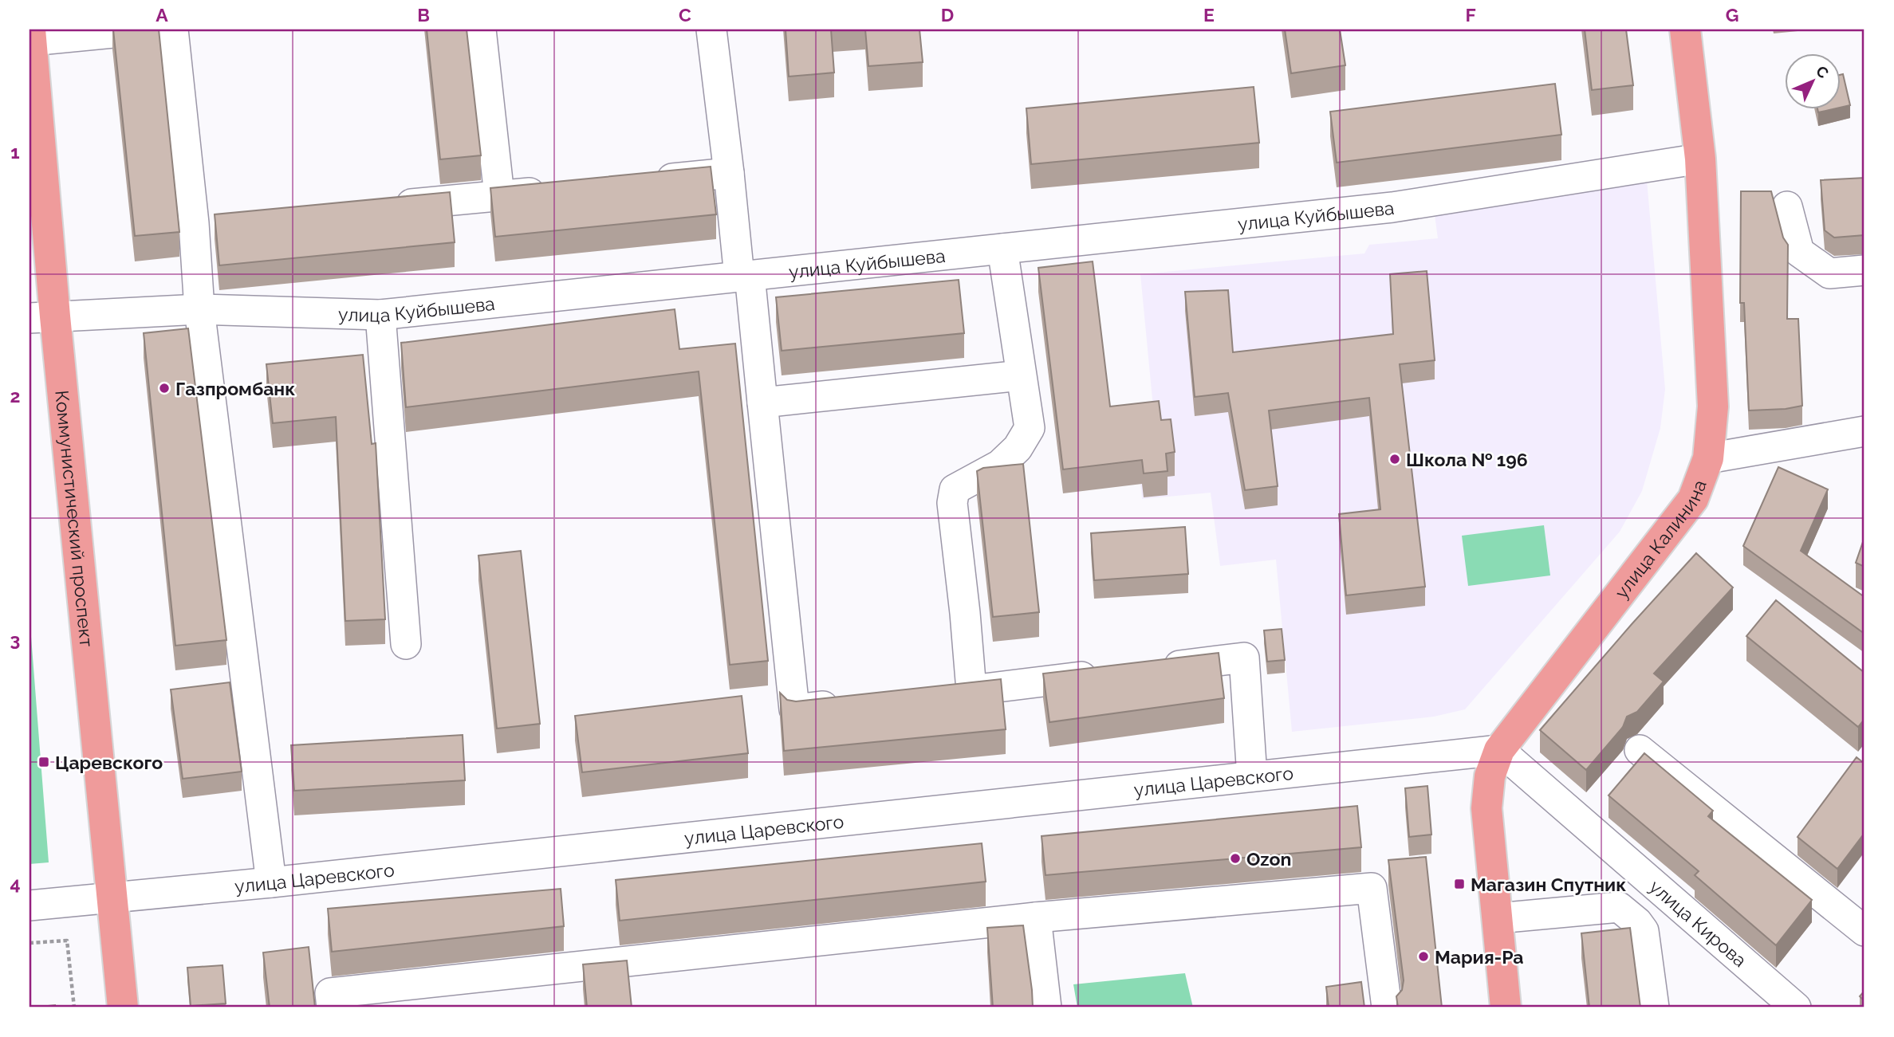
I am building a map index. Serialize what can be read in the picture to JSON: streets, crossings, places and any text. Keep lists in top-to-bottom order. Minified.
{"streets":{"main road":["Коммунистический проспект","улица Калинина"],"street":["улица Куйбышева","улица Царевского","улица Кирова"]},"crossings":[["улица Куйбышева","Коммунистический проспект"],["улица Куйбышева","улица Калинина"],["Коммунистический проспект","улица Царевского"],["улица Калинина","улица Царевского"],["улица Калинина","улица Кирова"],["улица Царевского","улица Кирова"]],"places":{"other":["Газпромбанк","Школа № 196","Ozon","Мария-Ра"],"transit":["Царевского","Магазин Спутник"]},"north":"top right","grid":{"columns":["A","B","C","D","E","F","G"],"rows":["1","2","3","4"]}}
